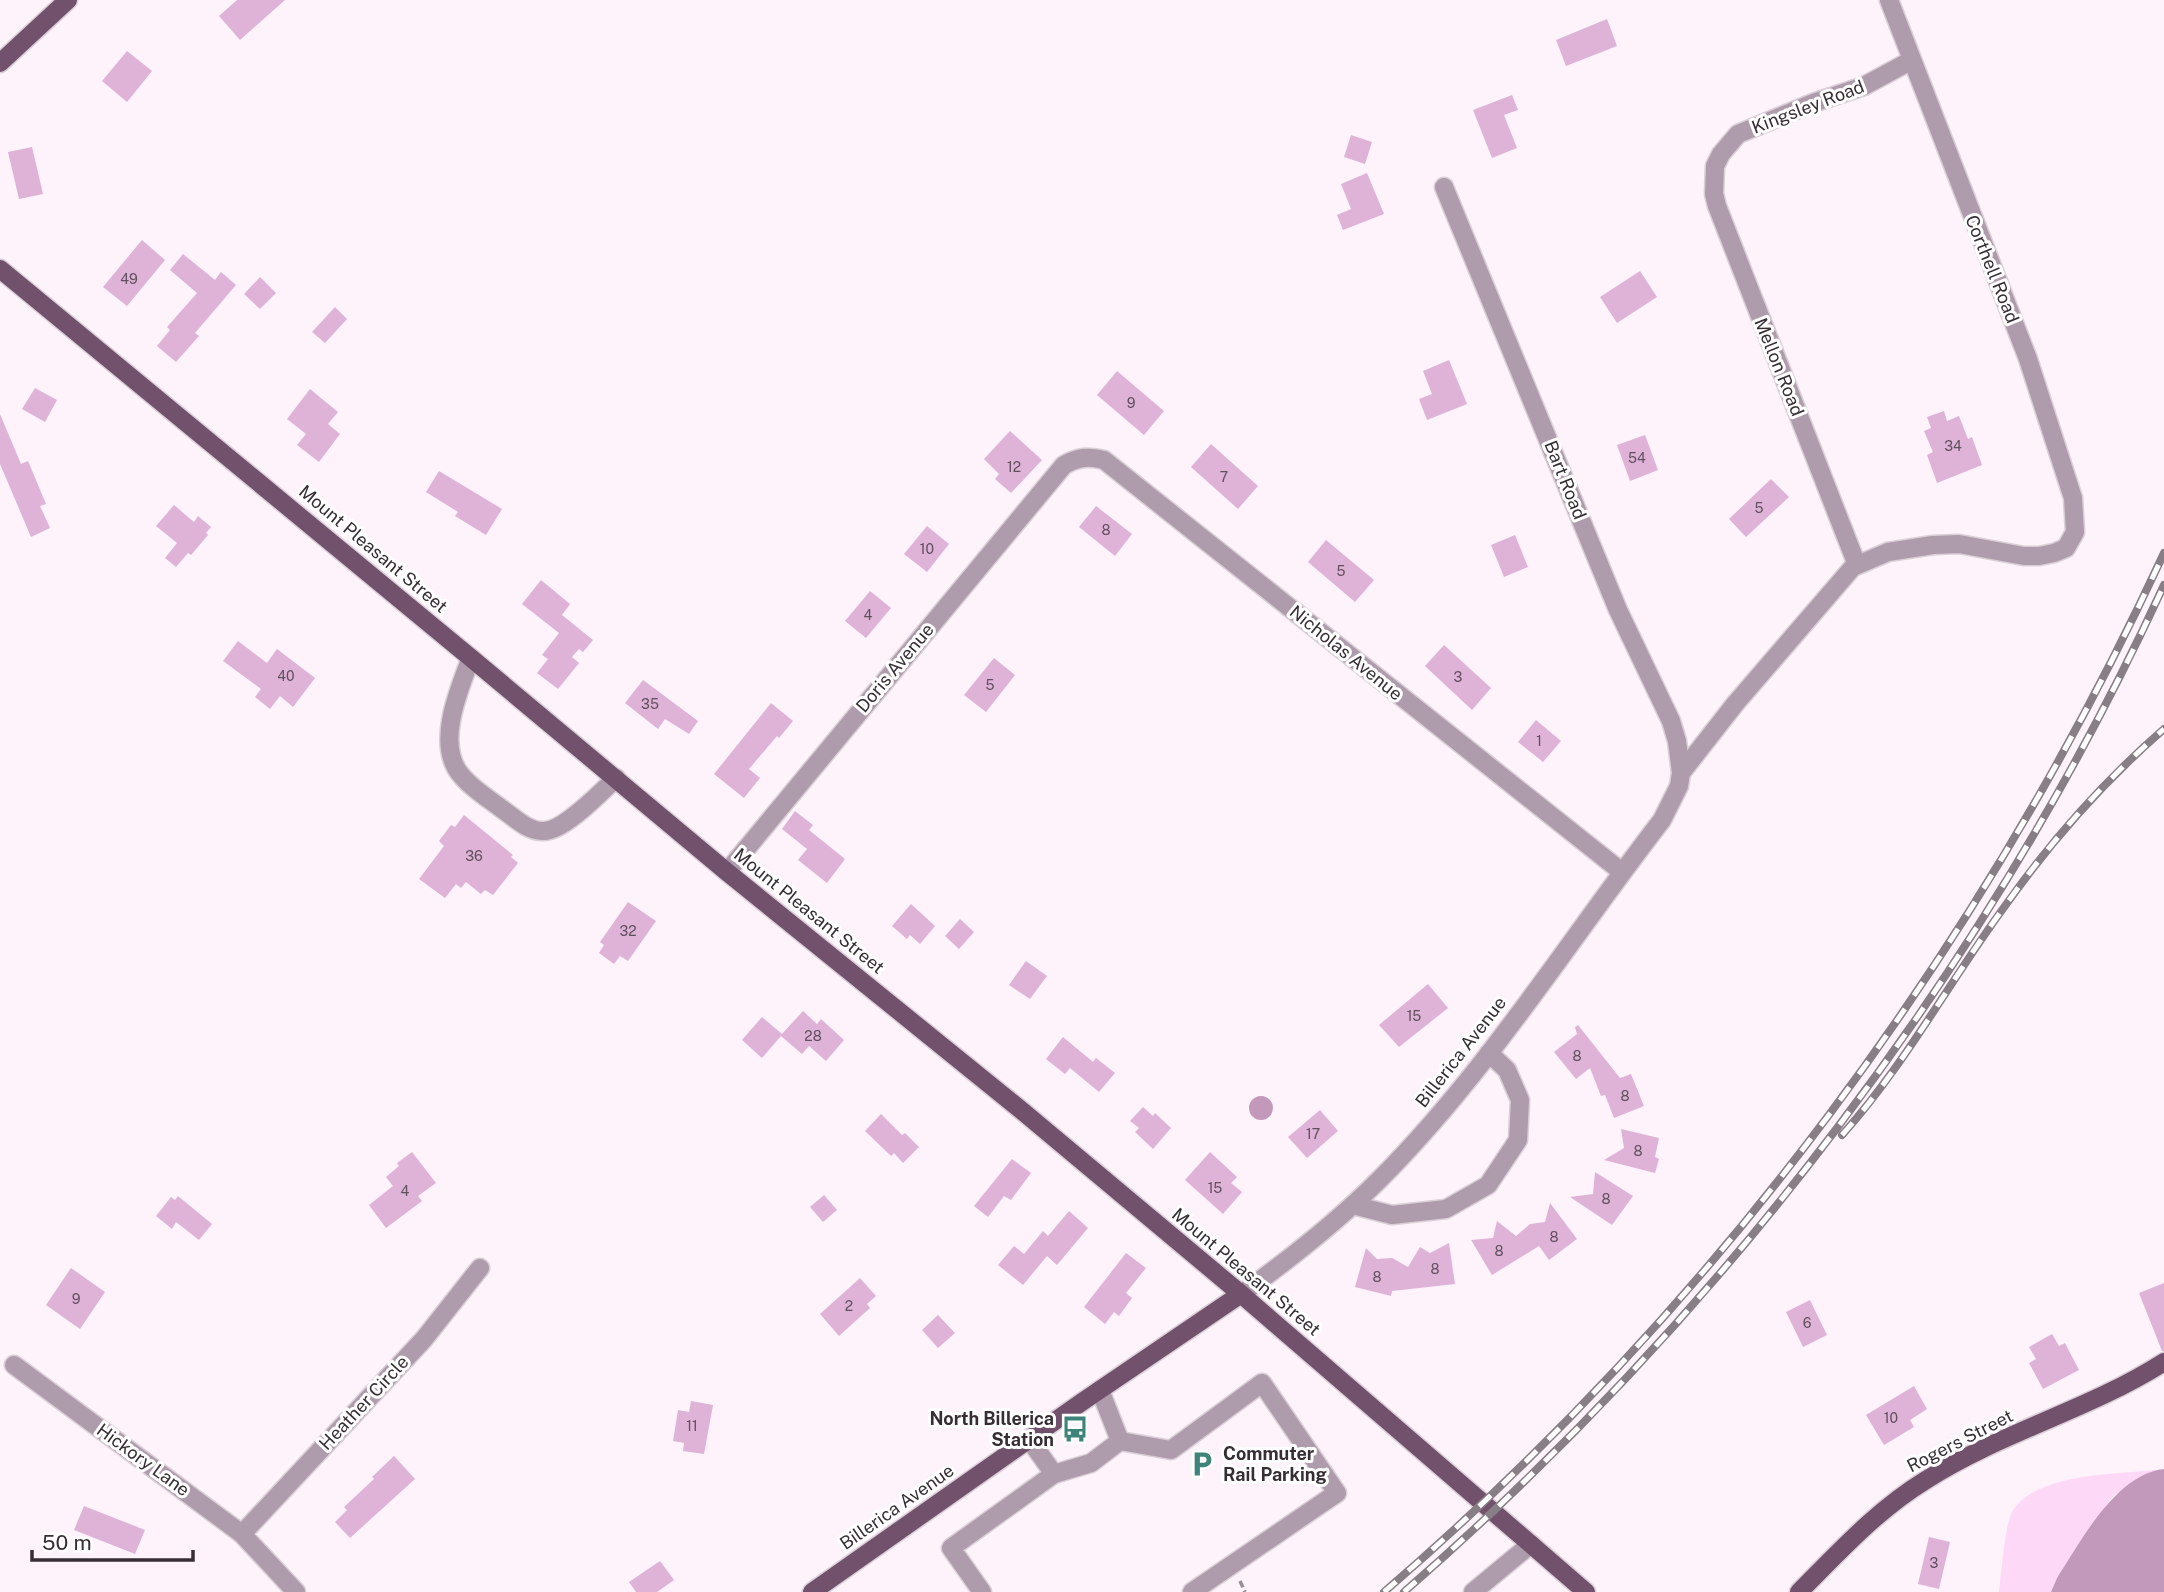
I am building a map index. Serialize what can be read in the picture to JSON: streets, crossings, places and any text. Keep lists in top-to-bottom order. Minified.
{"streets":{"main road":["Mount Pleasant Street","Billerica Avenue","Rogers Street"],"street":["Kingsley Road","Corthell Road","Mellon Road","Bart Road","Nicholas Avenue","Doris Avenue","Heather Circle","Hickory Lane"]},"crossings":[["Kingsley Road","Corthell Road"],["Kingsley Road","Mellon Road"],["Corthell Road","Billerica Avenue"],["Mellon Road","Billerica Avenue"],["Bart Road","Billerica Avenue"],["Mount Pleasant Street","Doris Avenue"],["Mount Pleasant Street","Billerica Avenue"],["Nicholas Avenue","Doris Avenue"],["Nicholas Avenue","Billerica Avenue"],["Heather Circle","Hickory Lane"]],"places":{"bus stop":["North Billerica Station"],"parking":["Commuter Rail Parking"]},"house_numbers":["49","9","34","54","12","7","5","8","10","5","4","40","3","5","35","1","36","32","15","28","8","8","17","8","15","4","8","8","8","8","8","9","2","6","10","11","3"],"scale_bar":"50 m"}
